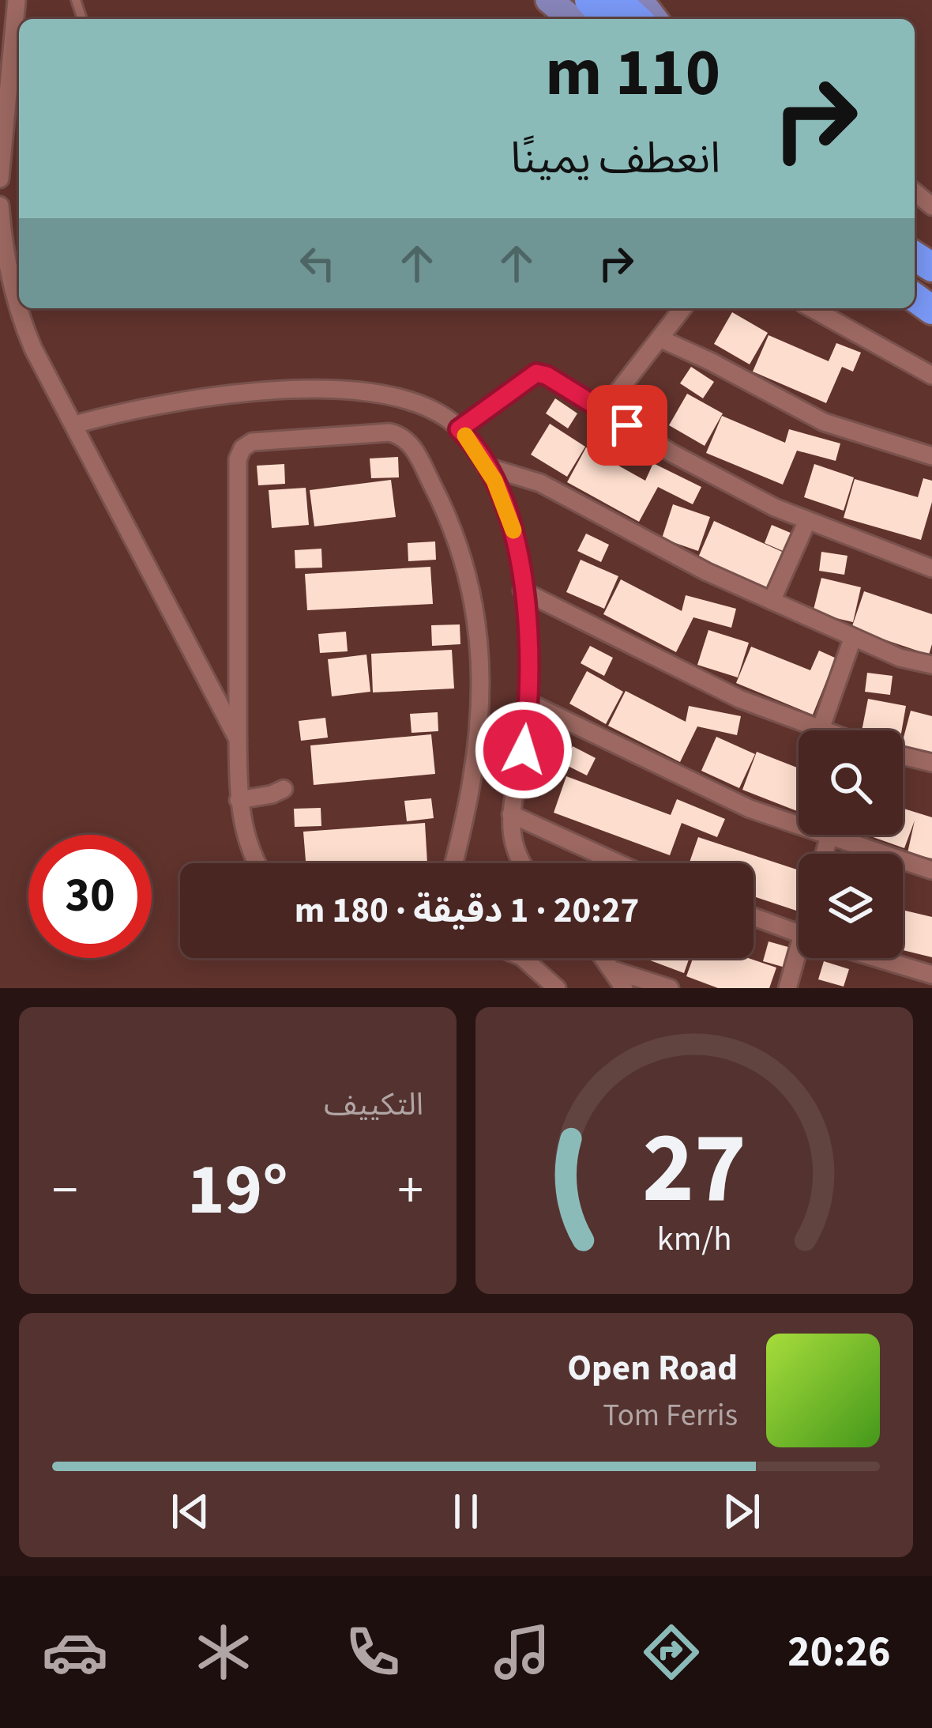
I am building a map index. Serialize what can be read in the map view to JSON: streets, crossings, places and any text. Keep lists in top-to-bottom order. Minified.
{"page":{"turn":["110 m","انعطف يمينًا"],"limit":"30","trip":"20:27 · 1 دقيقة · 180 m","tile":"التكييف","heat":["−","19°","+"],"song":["Open Road","Tom Ferris"],"tabs":"20:26","gauge":["27","km/h"]}}
